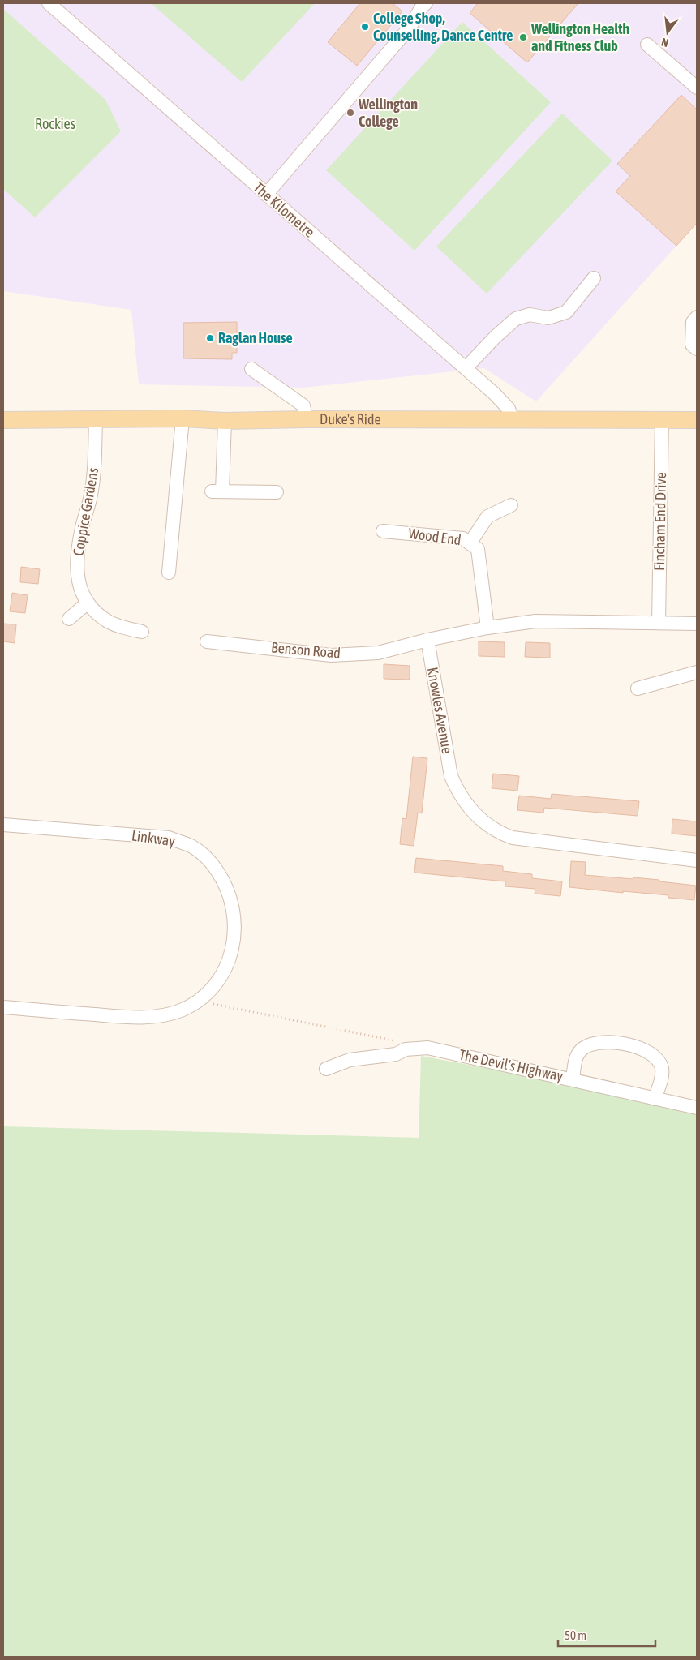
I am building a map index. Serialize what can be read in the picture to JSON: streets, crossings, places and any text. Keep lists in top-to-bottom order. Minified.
{"streets":{"main road":["Duke's Ride"],"street":["The Kilometre","Coppice Gardens","Fincham End Drive","Wood End","Benson Road","Knowles Avenue","Linkway","The Devil's Highway"]},"crossings":[["The Kilometre","Duke's Ride"],["Duke's Ride","Coppice Gardens"],["Duke's Ride","Fincham End Drive"],["Benson Road","Knowles Avenue"]],"parks":["Rockies"],"places":["College Shop, Counselling, Dance Centre","Wellington Health and Fitness Club","Wellington College","Raglan House"],"scale_bar":"50 m","north":"bottom"}
